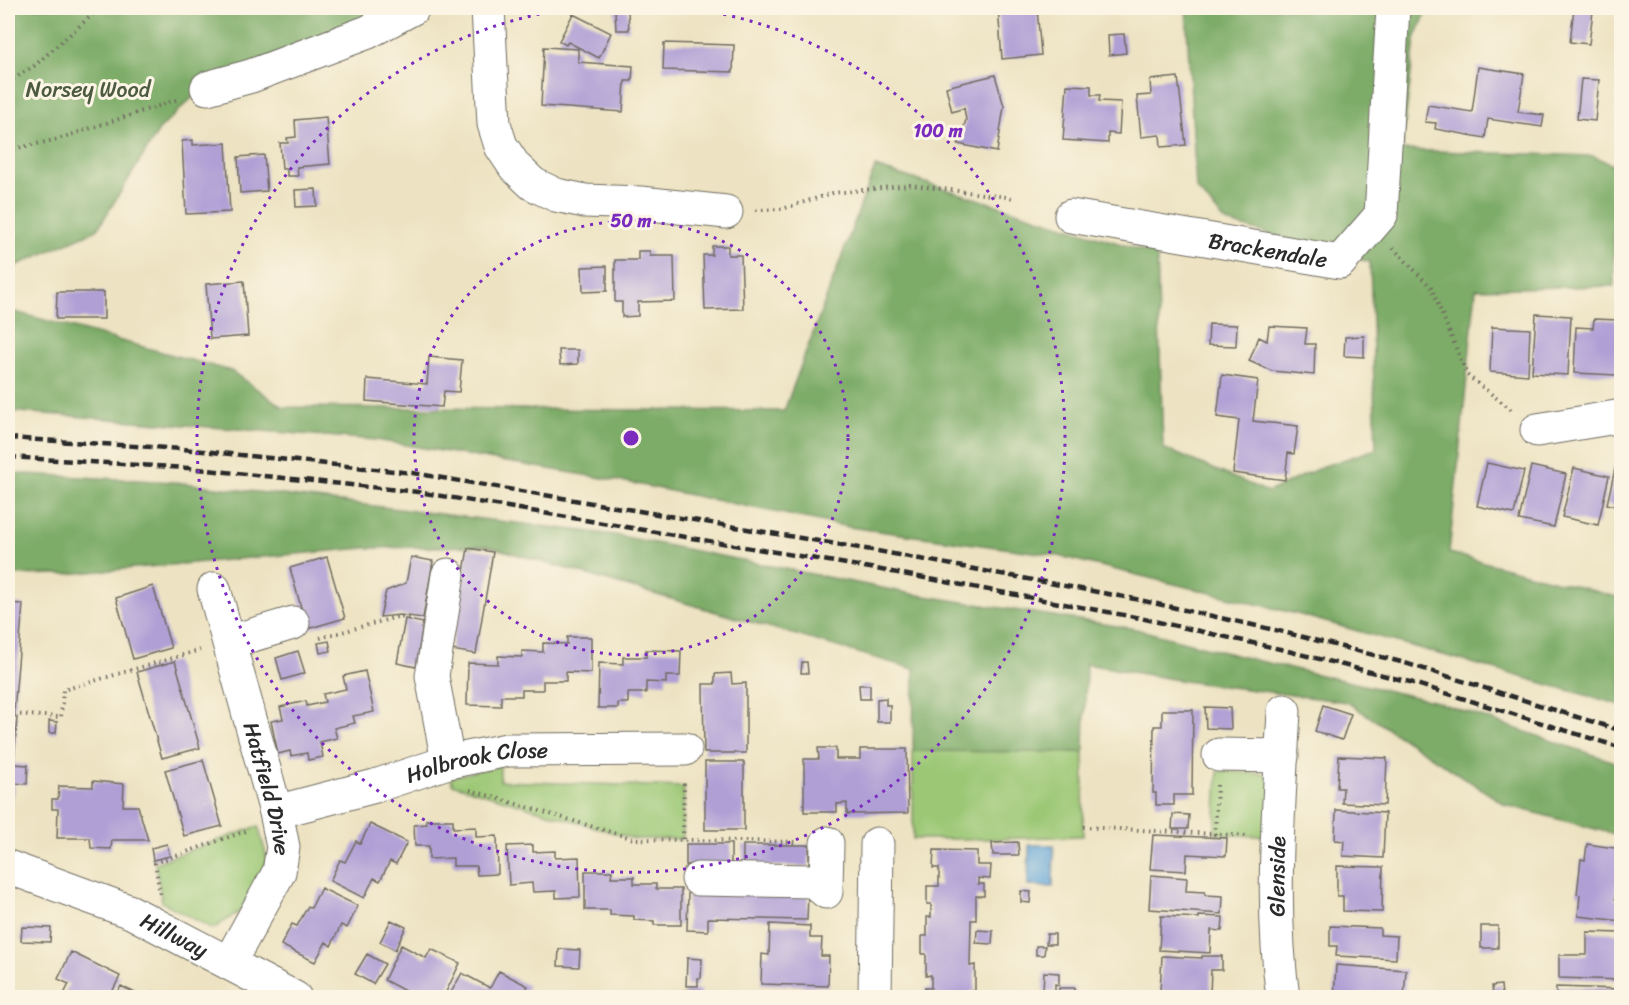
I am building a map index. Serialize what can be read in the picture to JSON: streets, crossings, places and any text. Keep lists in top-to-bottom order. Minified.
{"streets":{"street":["Brackendale","Holbrook Close","Hatfield Drive","Glenside","Hillway"]},"crossings":[["Holbrook Close","Hatfield Drive"],["Hatfield Drive","Hillway"]],"parks":["Norsey Wood"],"rings":["100 m","50 m"]}
